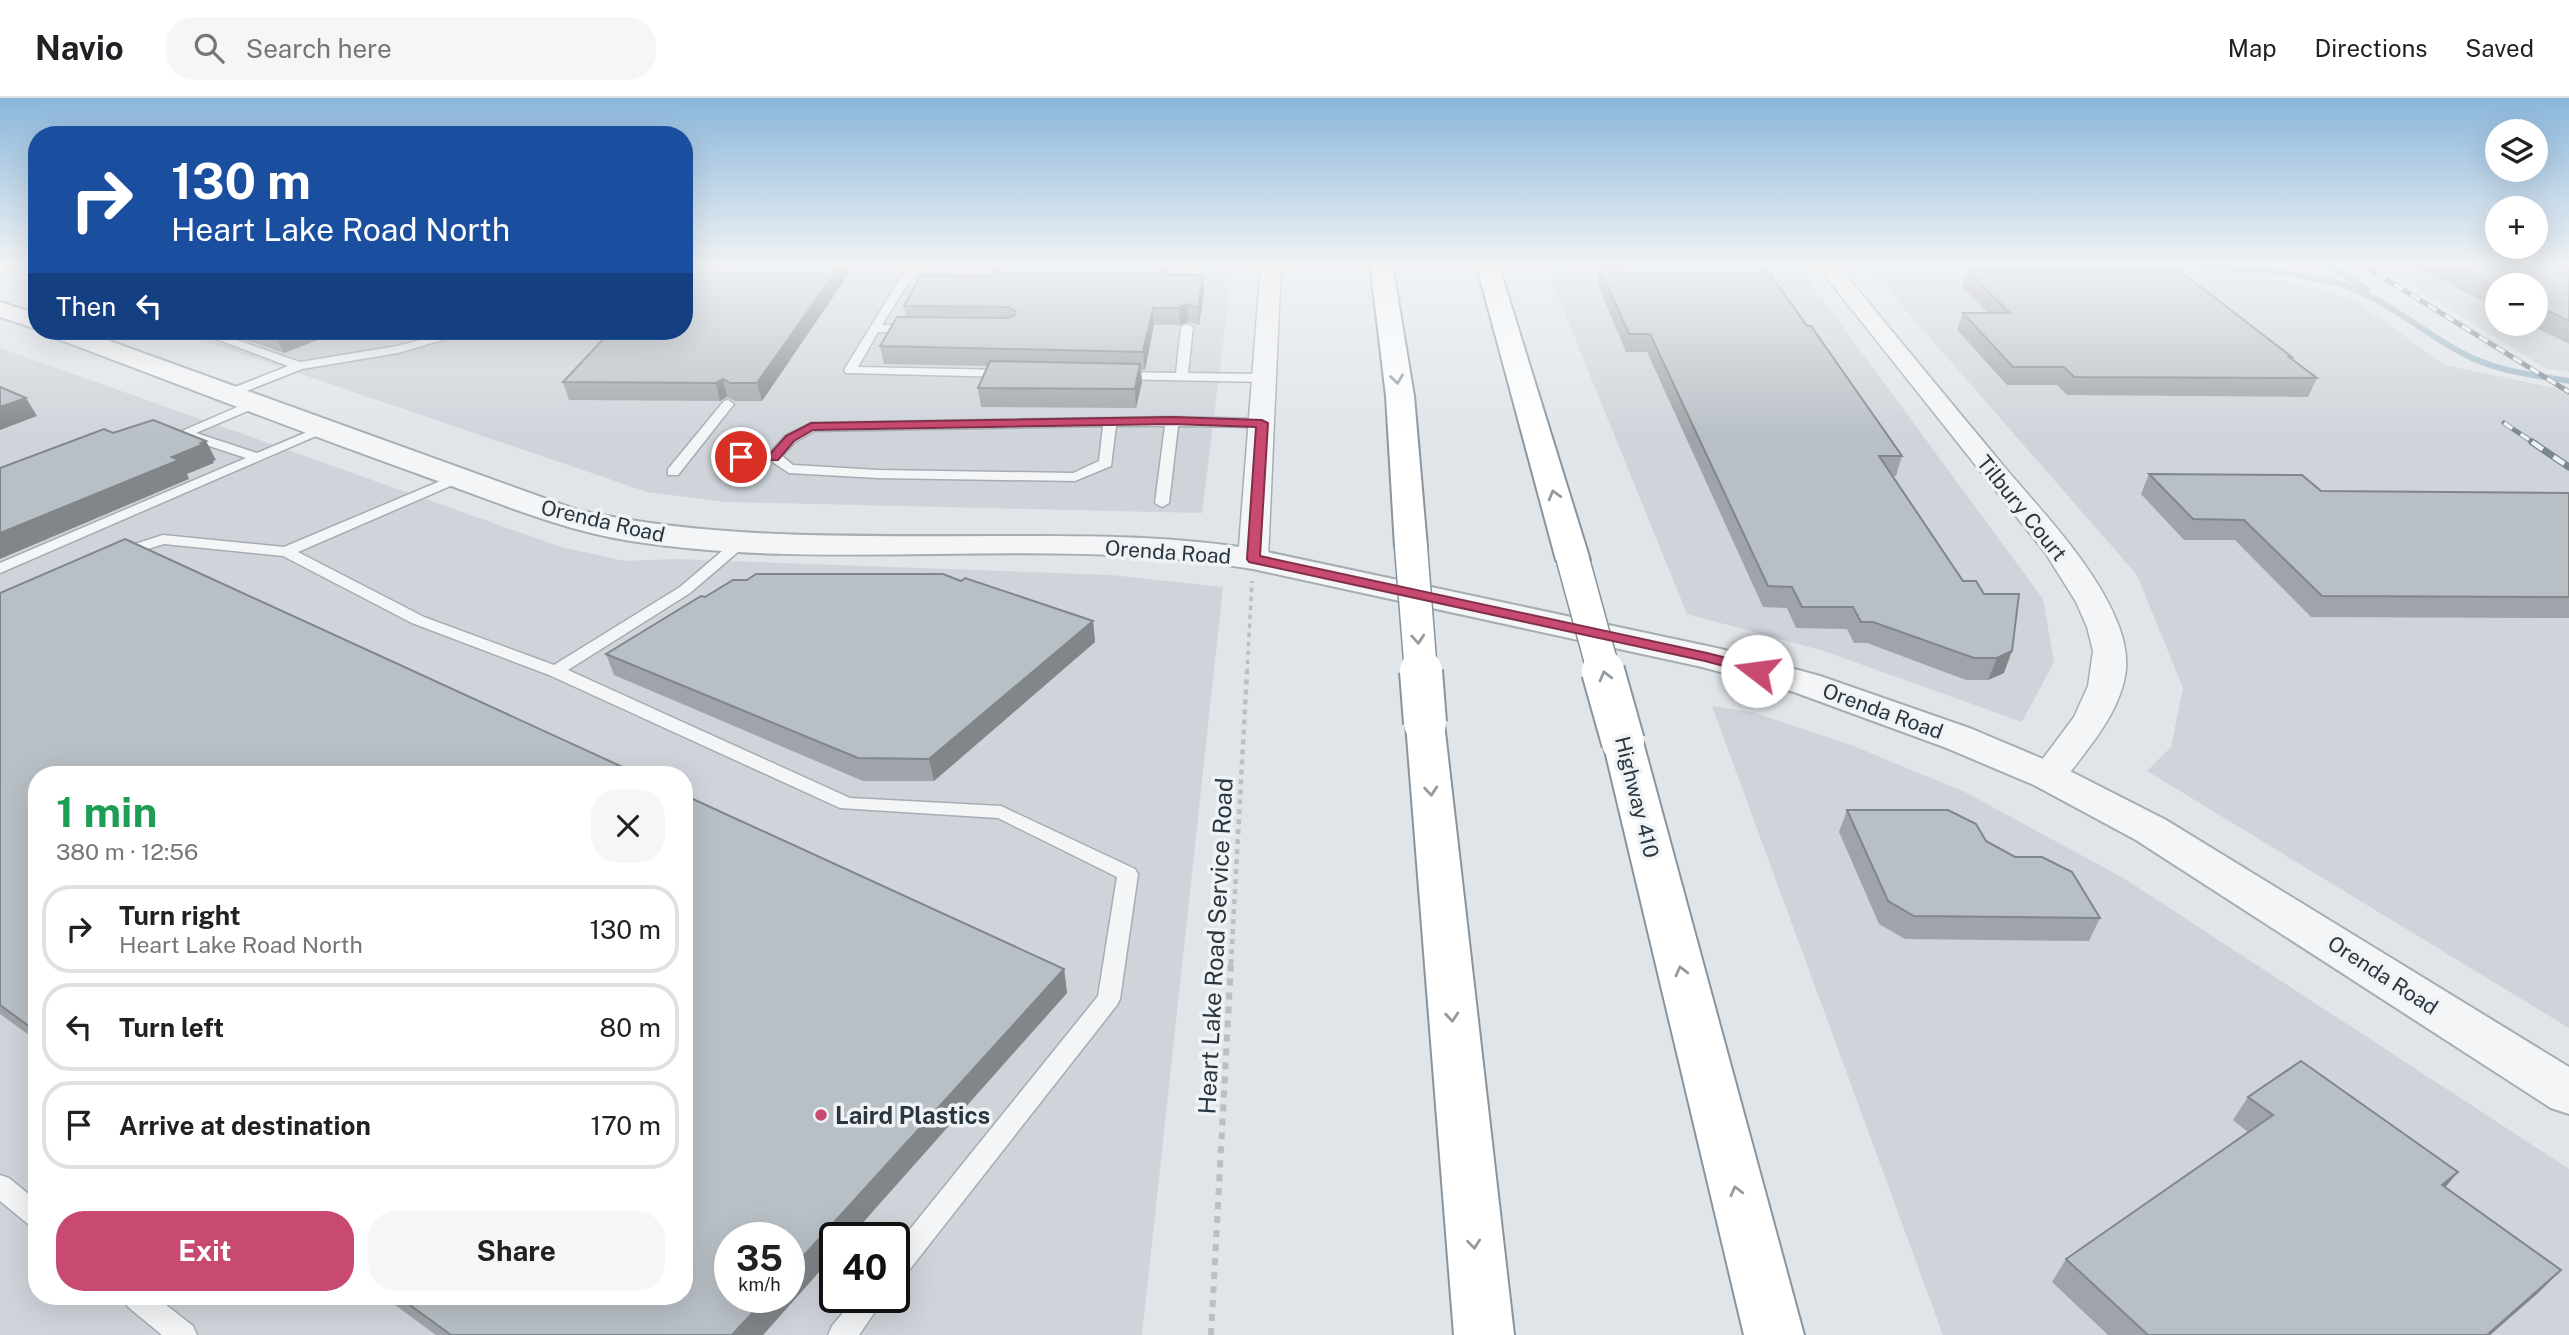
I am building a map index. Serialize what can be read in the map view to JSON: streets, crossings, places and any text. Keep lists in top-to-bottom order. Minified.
{"streets":{"highway":["Highway 410"],"street":["Tilbury Court","Orenda Road"],"path":["Heart Lake Road Service Road"]},"crossings":[["Tilbury Court","Orenda Road"],["Orenda Road","Heart Lake Road Service Road"]],"places":["Laird Plastics"],"page":{"header":"Navio","search":"Search here","nav":["Map","Directions","Saved"],"map_buttons":["+","−"],"turn":["130 m","Heart Lake Road North"],"then":"Then","heading":["1 min","380 m · 12:56"],"list":[{"name":"Turn right","note":"Heart Lake Road North","value":"130 m"},{"name":"Turn left","value":"80 m"},{"name":"Arrive at destination","value":"170 m"}],"buttons":["Exit","Share"],"speed":"35 km/h","limit":"40"}}
